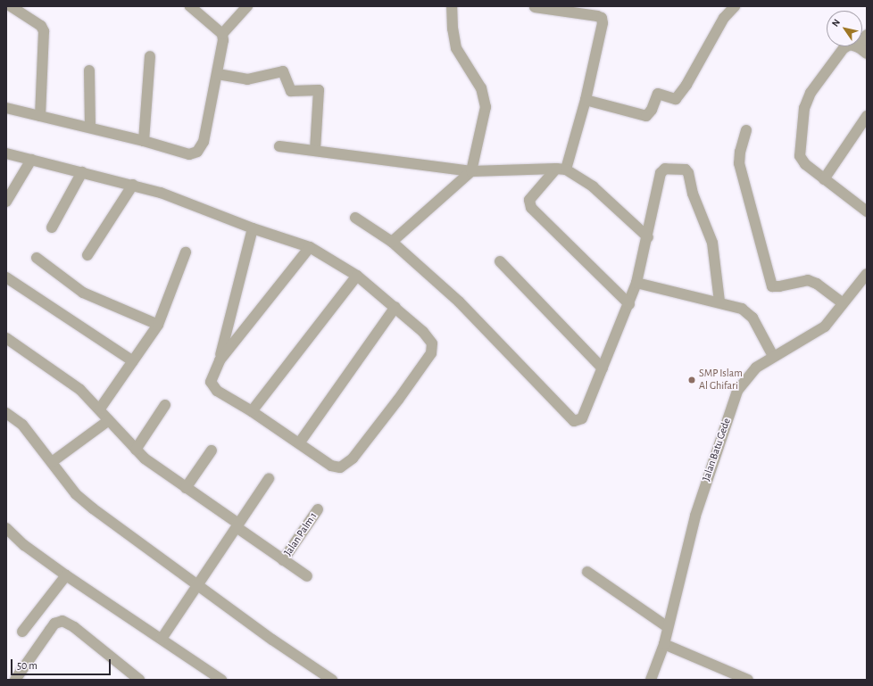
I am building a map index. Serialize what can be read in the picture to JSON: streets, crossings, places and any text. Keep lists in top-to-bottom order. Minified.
{"streets":{"street":["Jalan Batu Gede","Jalan Palm 1"]},"places":["SMP Islam Al Ghifari"],"scale_bar":"50 m","north":"top left"}
